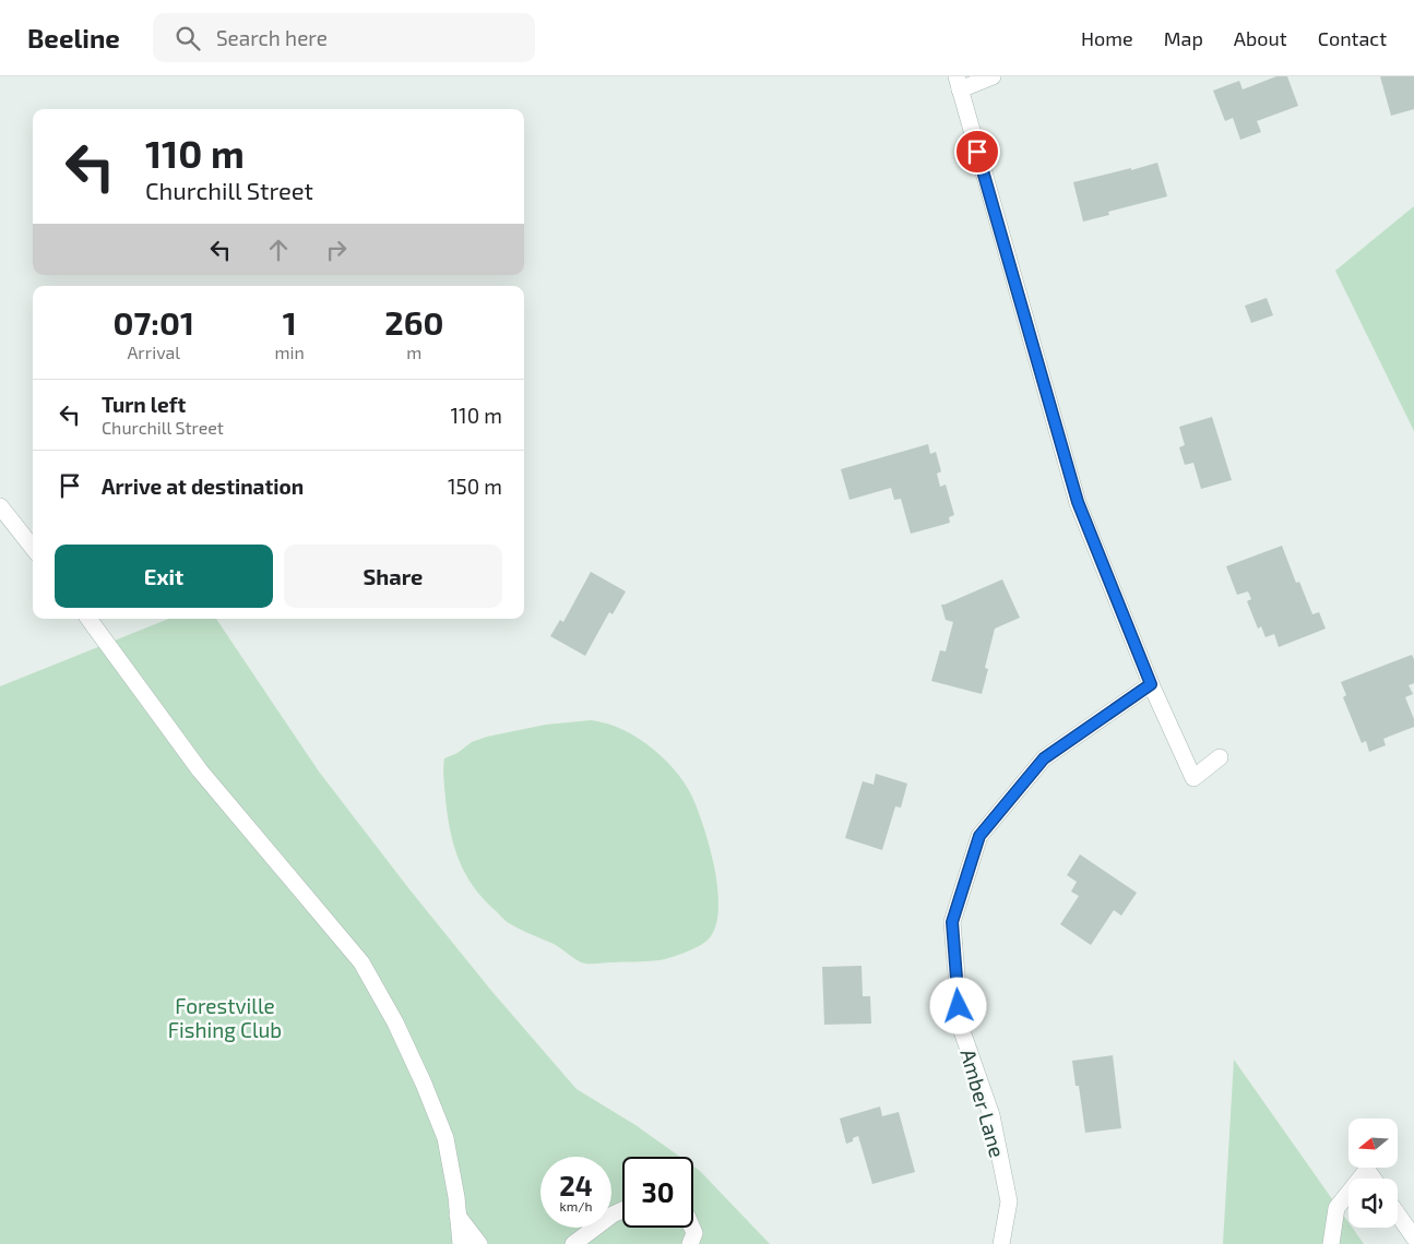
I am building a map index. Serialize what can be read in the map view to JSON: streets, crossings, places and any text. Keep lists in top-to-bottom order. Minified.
{"streets":{"street":["Amber Lane"]},"parks":["Forestville Fishing Club"],"north":"left","page":{"header":"Beeline","search":"Search here","nav":["Home","Map","About","Contact"],"turn":["110 m","Churchill Street"],"eta":["07:01","Arrival","1","min","260","m"],"list":[{"name":"Turn left","note":"Churchill Street","value":"110 m"},{"name":"Arrive at destination","value":"150 m"}],"buttons":["Exit","Share"],"speed":"24 km/h","limit":"30"}}
